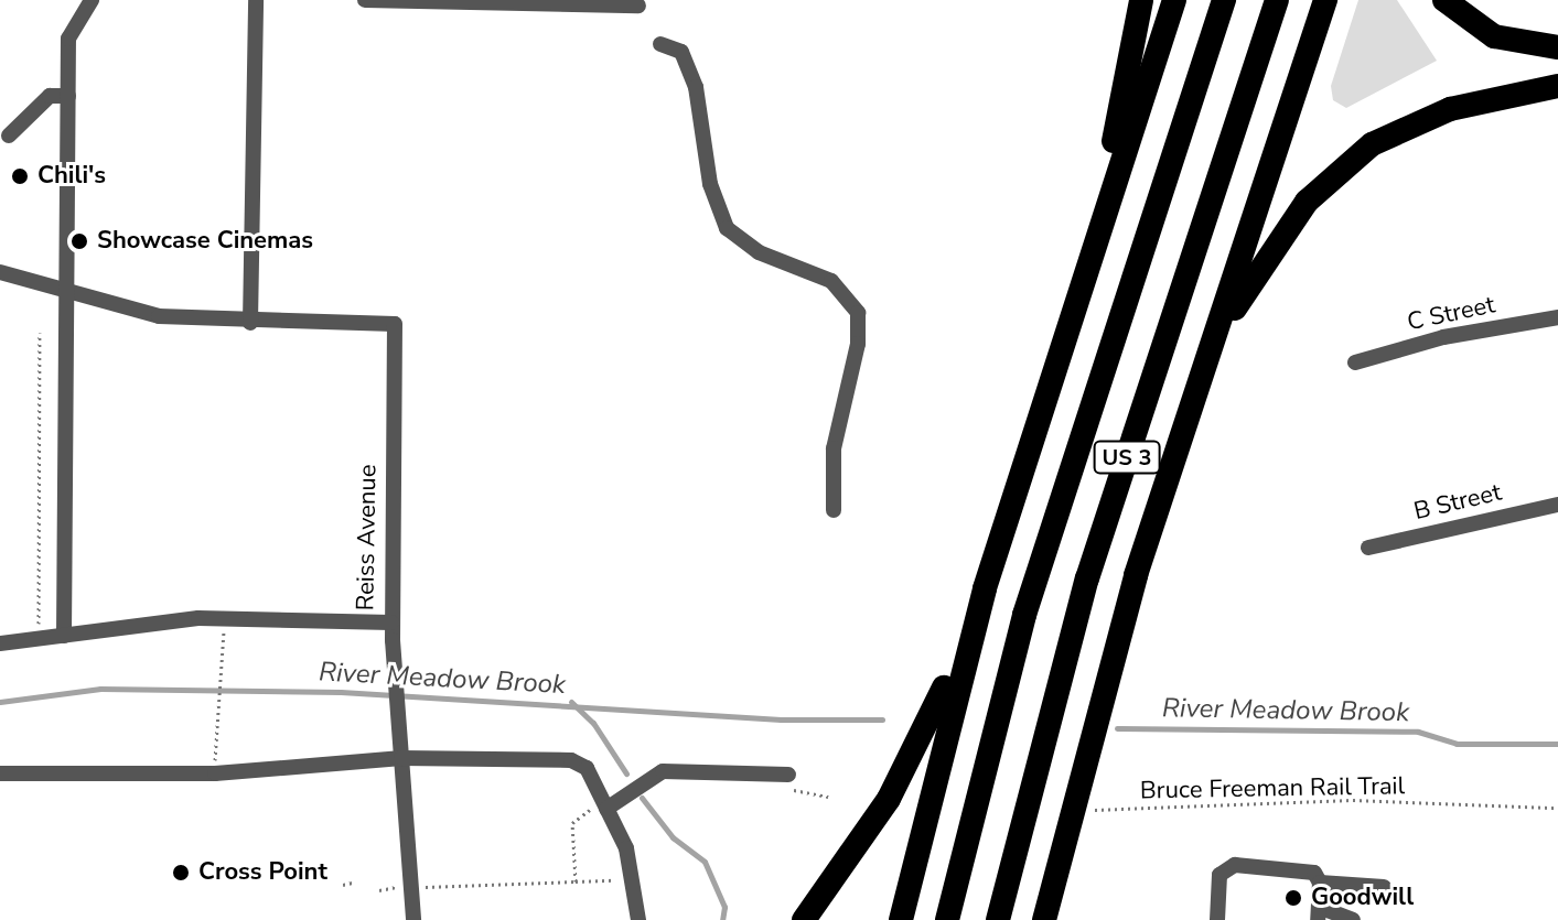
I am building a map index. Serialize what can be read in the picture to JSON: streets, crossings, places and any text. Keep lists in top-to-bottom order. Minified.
{"streets":{"highway":["US 3"],"street":["C Street","B Street","Reiss Avenue"],"path":["Bruce Freeman Rail Trail"]},"water":["River Meadow Brook"],"places":["Chili's","Showcase Cinemas","Cross Point","Goodwill"]}
